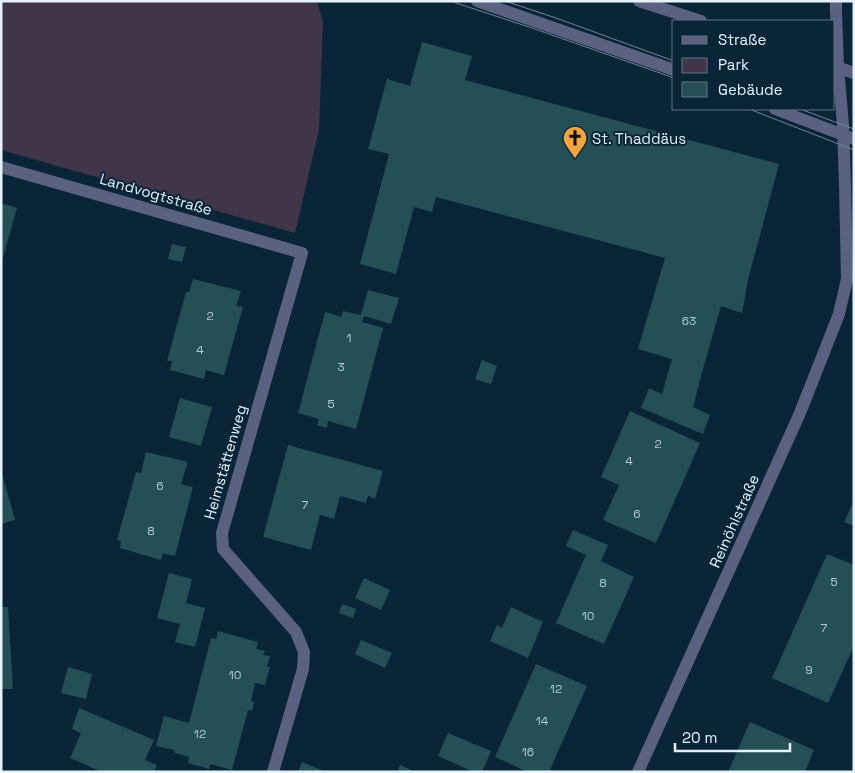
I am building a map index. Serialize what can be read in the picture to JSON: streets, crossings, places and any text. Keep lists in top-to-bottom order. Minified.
{"streets":{"street":["Landvogtstraße","Heimstättenweg","Reinöhlstraße"]},"crossings":[["Landvogtstraße","Heimstättenweg"]],"places":{"church":["St. Thaddäus"]},"house_numbers":["2","63","1","4","3","5","2","4","6","7","6","8","5","8","10","7","9","10","12","14","12","16"],"legend":["Straße","Park","Gebäude"],"scale_bar":"20 m"}
